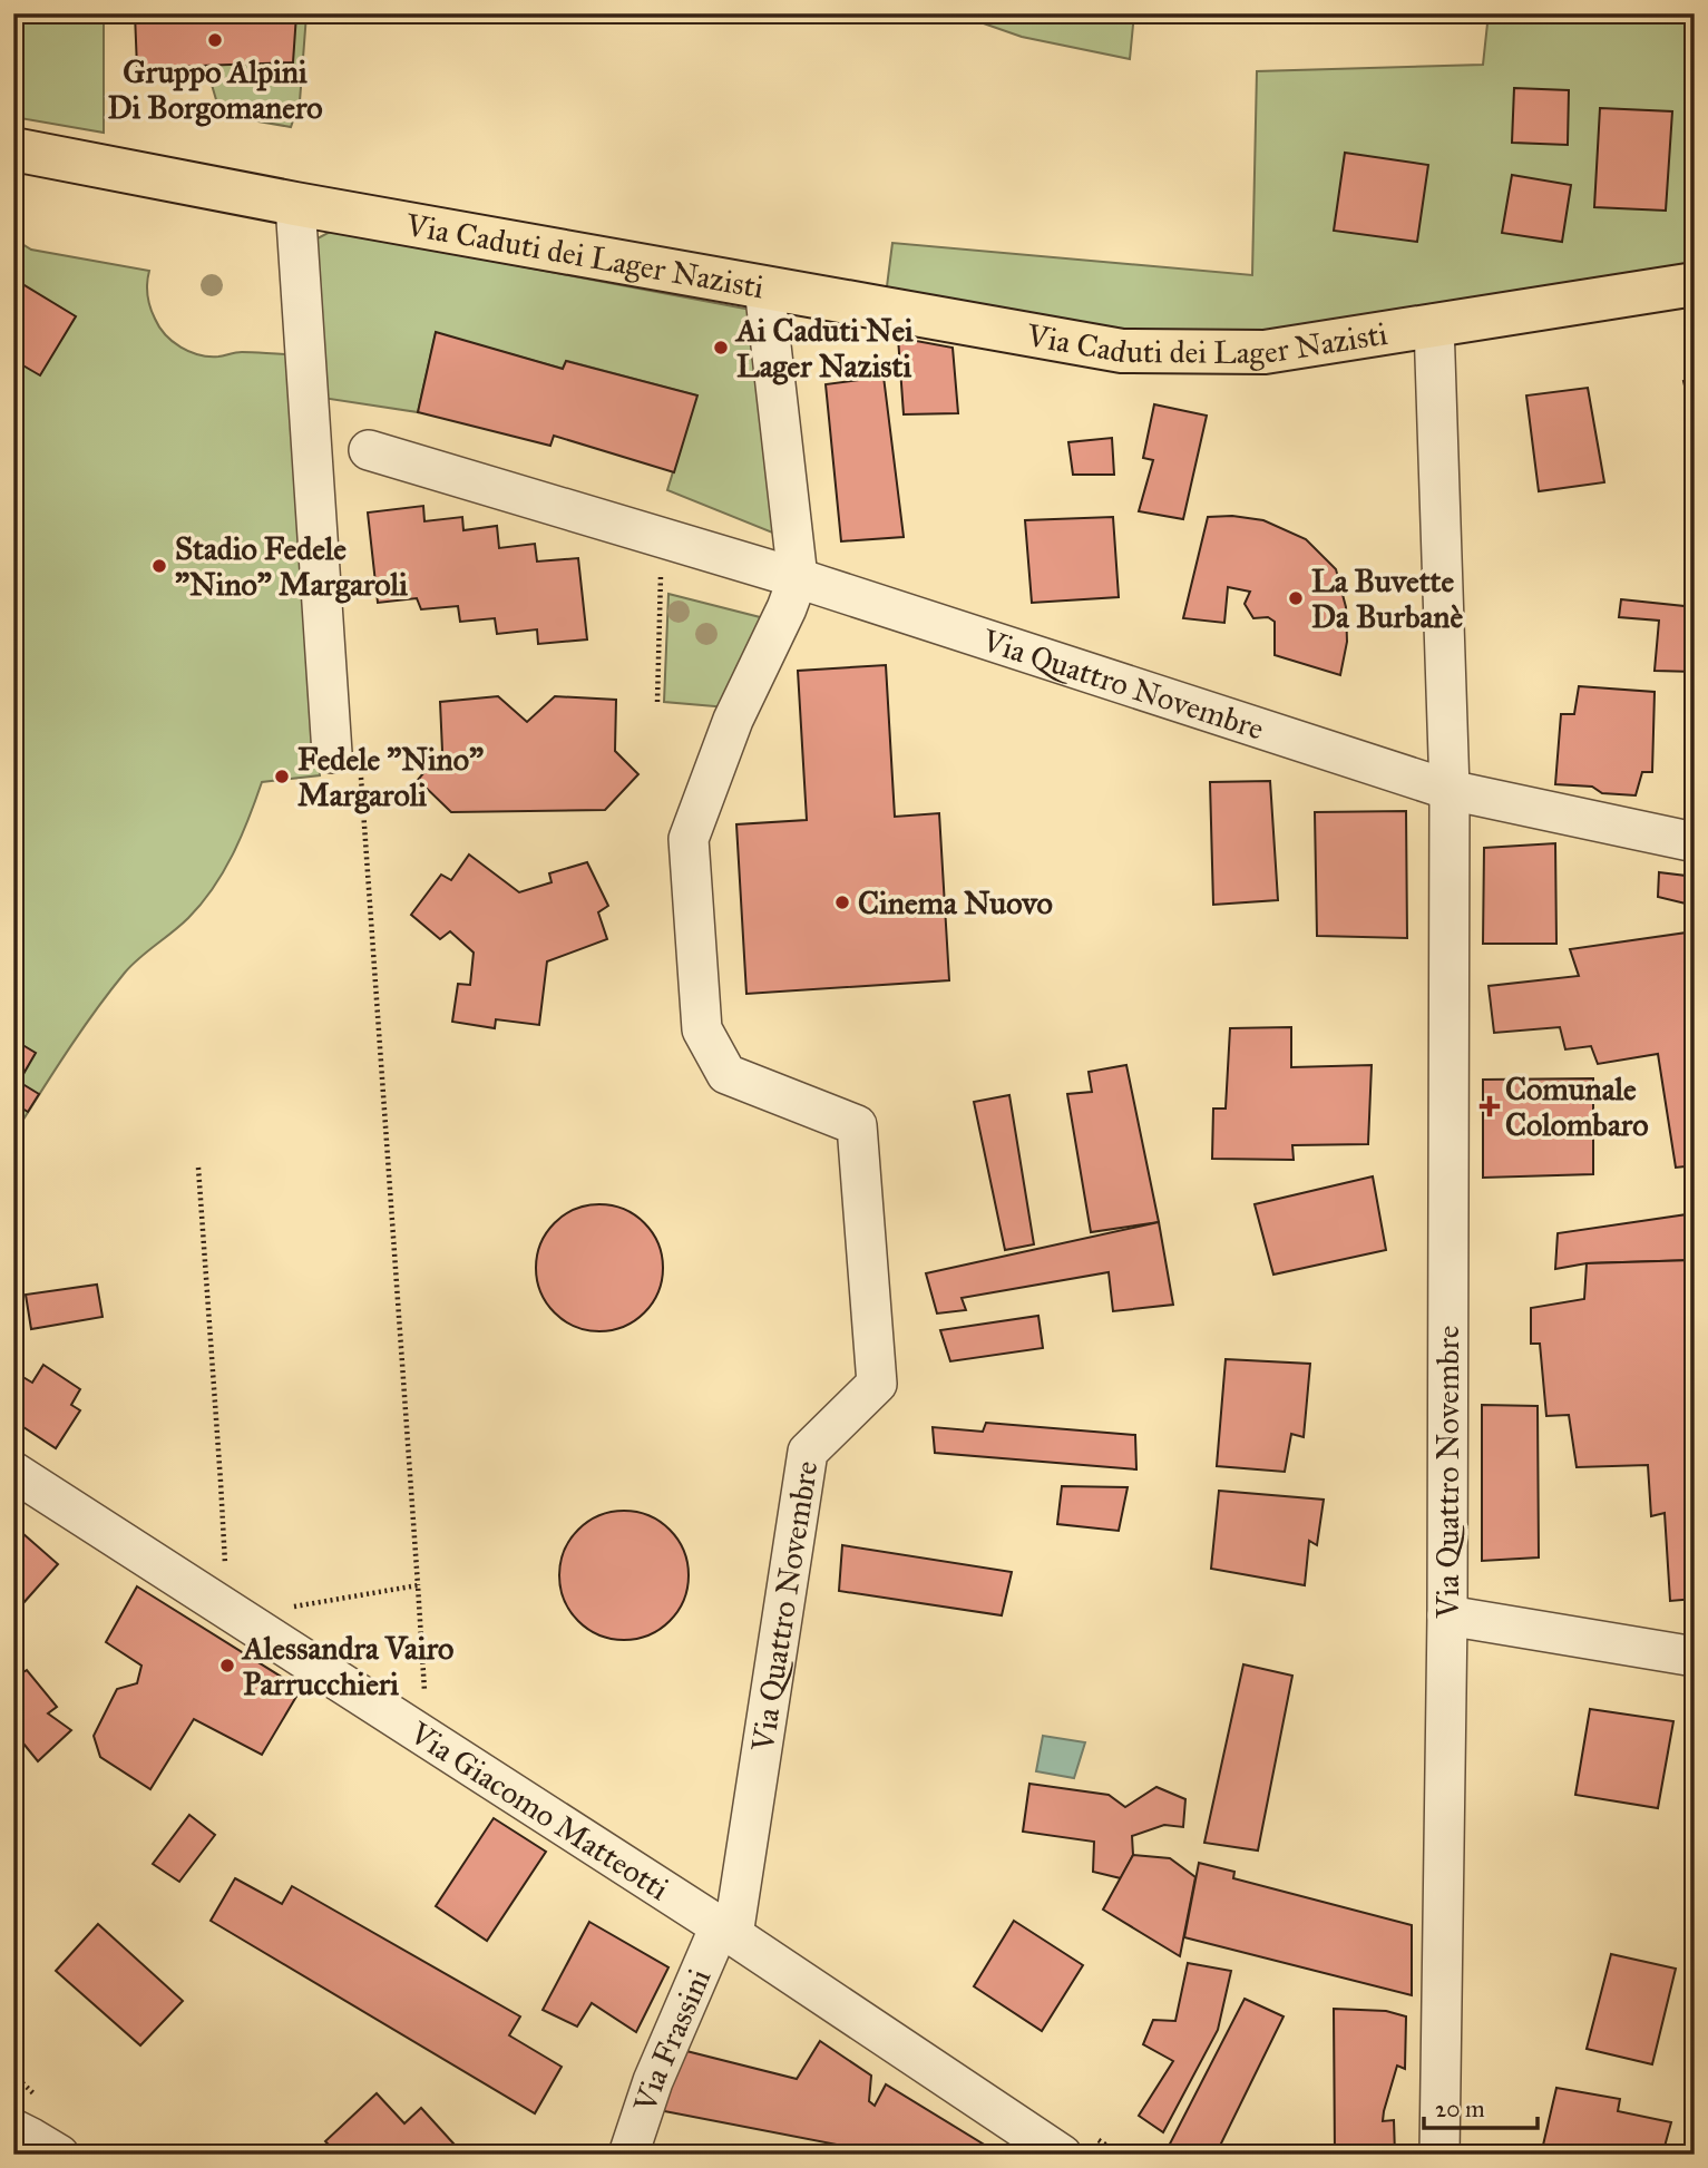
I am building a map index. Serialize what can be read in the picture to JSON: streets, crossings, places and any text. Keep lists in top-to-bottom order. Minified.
{"streets":{"main road":["Via Caduti dei Lager Nazisti"],"street":["Via Quattro Novembre","Via Giacomo Matteotti","Via Frassini"]},"crossings":[["Via Caduti dei Lager Nazisti","Via Quattro Novembre"],["Via Quattro Novembre","Via Giacomo Matteotti"],["Via Quattro Novembre","Via Frassini"],["Via Giacomo Matteotti","Via Frassini"]],"places":{"other":["Gruppo Alpini Di Borgomanero","Ai Caduti Nei Lager Nazisti","Stadio Fedele \"Nino\" Margaroli","La Buvette Da Burbanè","Fedele \"Nino\" Margaroli","Cinema Nuovo","Alessandra Vairo Parrucchieri"],"health":["Comunale Colombaro"]},"scale_bar":"20 m"}
